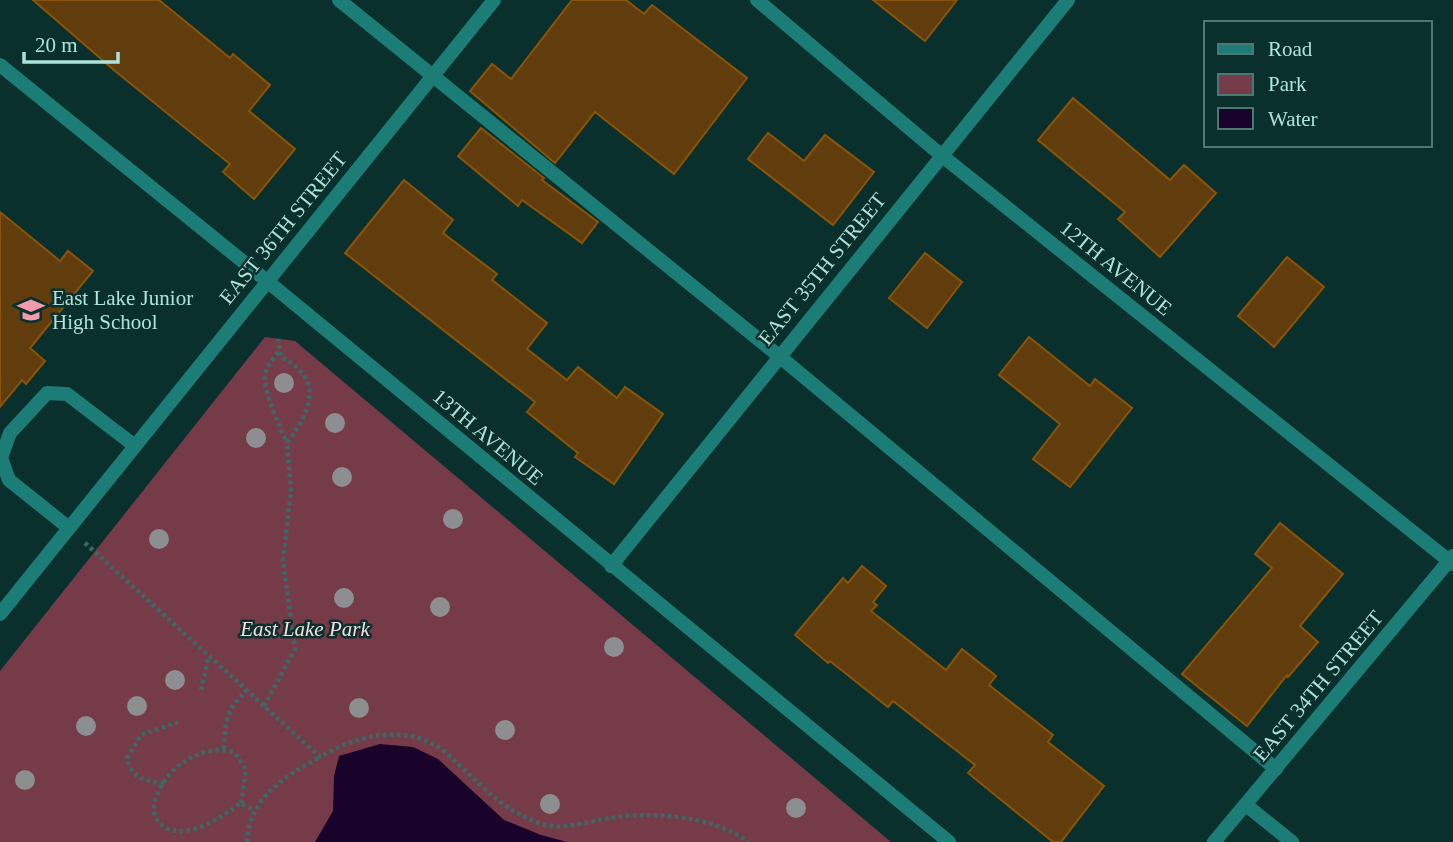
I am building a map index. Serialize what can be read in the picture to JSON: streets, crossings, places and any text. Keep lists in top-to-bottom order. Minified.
{"streets":{"street":["EAST 36TH STREET","12TH AVENUE","EAST 35TH STREET","13TH AVENUE","EAST 34TH STREET"]},"crossings":[["EAST 36TH STREET","13TH AVENUE"],["12TH AVENUE","EAST 35TH STREET"],["12TH AVENUE","EAST 34TH STREET"],["EAST 35TH STREET","13TH AVENUE"]],"parks":["East Lake Park"],"places":{"school or university":["East Lake Junior High School"]},"legend":["Road","Park","Water"],"scale_bar":"20 m"}
